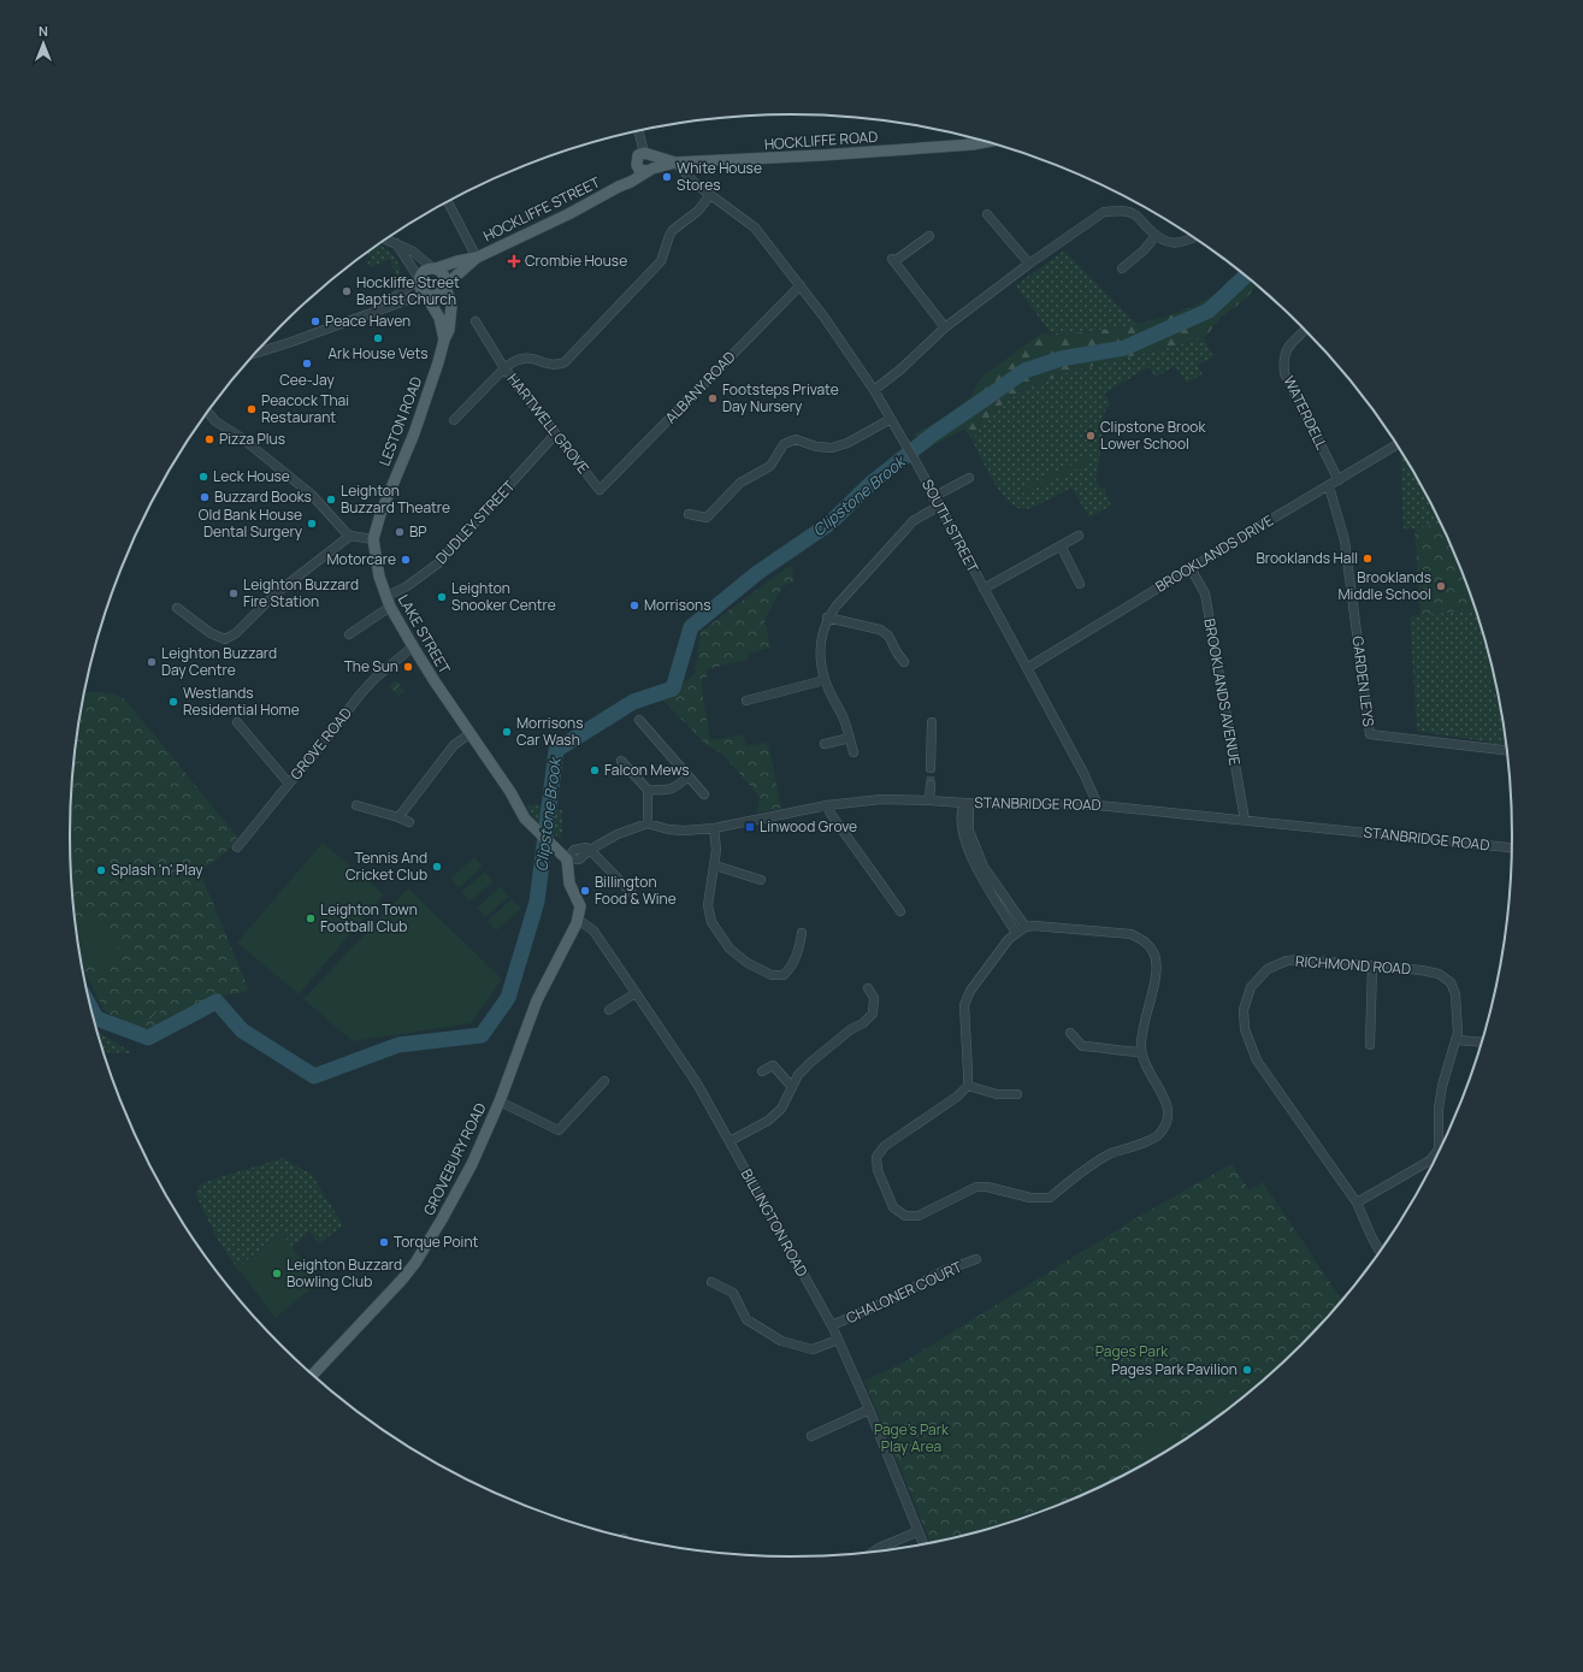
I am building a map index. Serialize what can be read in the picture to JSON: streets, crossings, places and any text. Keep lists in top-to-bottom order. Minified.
{"streets":{"main road":["HOCKLIFFE ROAD","HOCKLIFFE STREET","LESTON ROAD","LAKE STREET","GROVEBURY ROAD"],"street":["ALBANY ROAD","WATERDELL","HARTWELL GROVE","DUDLEY STREET","SOUTH STREET","BROOKLANDS DRIVE","GARDEN LEYS","BROOKLANDS AVENUE","GROVE ROAD","STANBRIDGE ROAD","RICHMOND ROAD","BILLINGTON ROAD","CHALONER COURT"]},"crossings":[["HOCKLIFFE ROAD","HOCKLIFFE STREET"],["HOCKLIFFE ROAD","SOUTH STREET"],["HOCKLIFFE STREET","LESTON ROAD"],["ALBANY ROAD","HARTWELL GROVE"],["ALBANY ROAD","SOUTH STREET"],["WATERDELL","BROOKLANDS DRIVE"],["LESTON ROAD","LAKE STREET"],["HARTWELL GROVE","DUDLEY STREET"],["DUDLEY STREET","LAKE STREET"],["SOUTH STREET","BROOKLANDS DRIVE"],["SOUTH STREET","STANBRIDGE ROAD"],["BROOKLANDS DRIVE","GARDEN LEYS"],["BROOKLANDS DRIVE","BROOKLANDS AVENUE"],["LAKE STREET","GROVE ROAD"],["BROOKLANDS AVENUE","STANBRIDGE ROAD"],["GROVEBURY ROAD","BILLINGTON ROAD"],["BILLINGTON ROAD","CHALONER COURT"]],"water":["Clipstone Brook"],"parks":["Pages Park","Page's Park Play Area"],"places":{"other":["White House Stores","Hockliffe Street Baptist Church","Peace Haven","Ark House Vets","Cee-Jay","Footsteps Private Day Nursery","Peacock Thai Restaurant","Clipstone Brook Lower School","Pizza Plus","Leck House","Buzzard Books","Leighton Buzzard Theatre","Old Bank House Dental Surgery","BP","Brooklands Hall","Motorcare","Brooklands Middle School","Leighton Buzzard Fire Station","Leighton Snooker Centre","Morrisons","Leighton Buzzard Day Centre","The Sun","Westlands Residential Home","Morrisons Car Wash","Falcon Mews","Tennis And Cricket Club","Splash 'n' Play","Billington Food & Wine","Leighton Town Football Club","Torque Point","Leighton Buzzard Bowling Club","Pages Park Pavilion"],"health":["Crombie House"],"transit":["Linwood Grove"]},"north":"top"}
